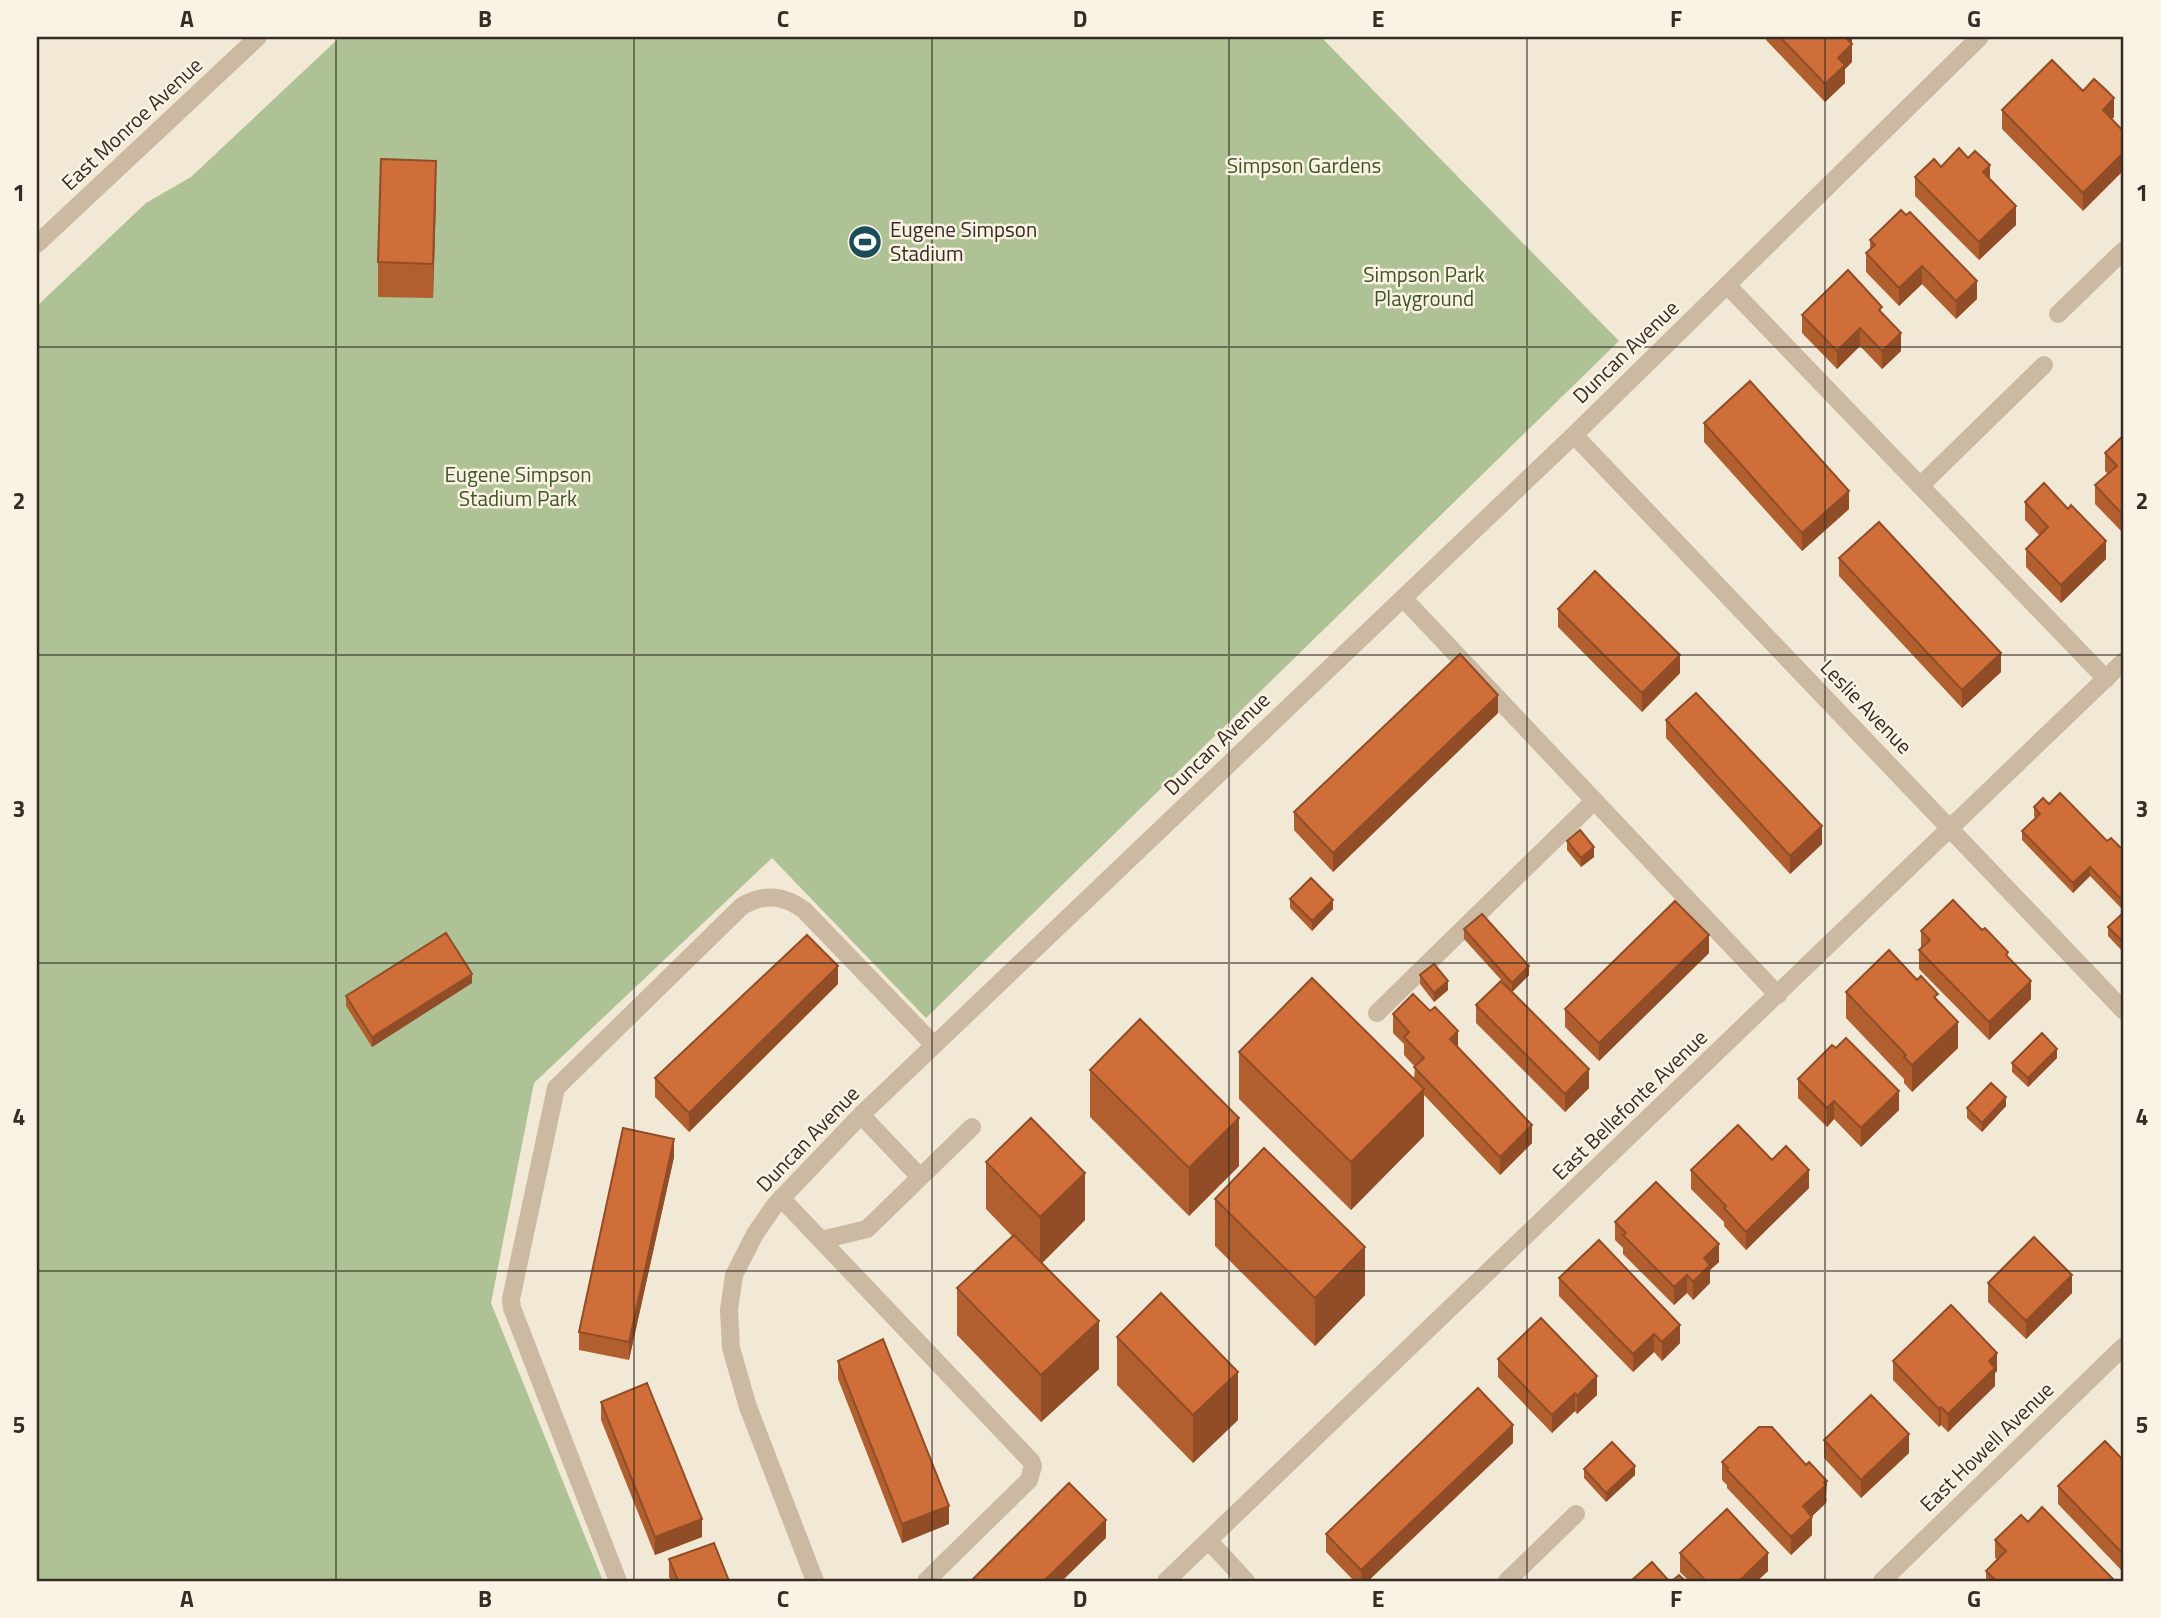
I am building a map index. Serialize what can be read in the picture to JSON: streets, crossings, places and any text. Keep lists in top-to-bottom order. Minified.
{"streets":{"street":["East Monroe Avenue","Duncan Avenue","Leslie Avenue","East Bellefonte Avenue","East Howell Avenue"]},"crossings":[["Duncan Avenue","Leslie Avenue"],["Leslie Avenue","East Bellefonte Avenue"]],"parks":["Simpson Gardens","Simpson Park Playground","Eugene Simpson Stadium Park"],"places":{"sports":["Eugene Simpson Stadium"]},"grid":{"columns":["A","B","C","D","E","F","G"],"rows":["1","2","3","4","5"]}}
